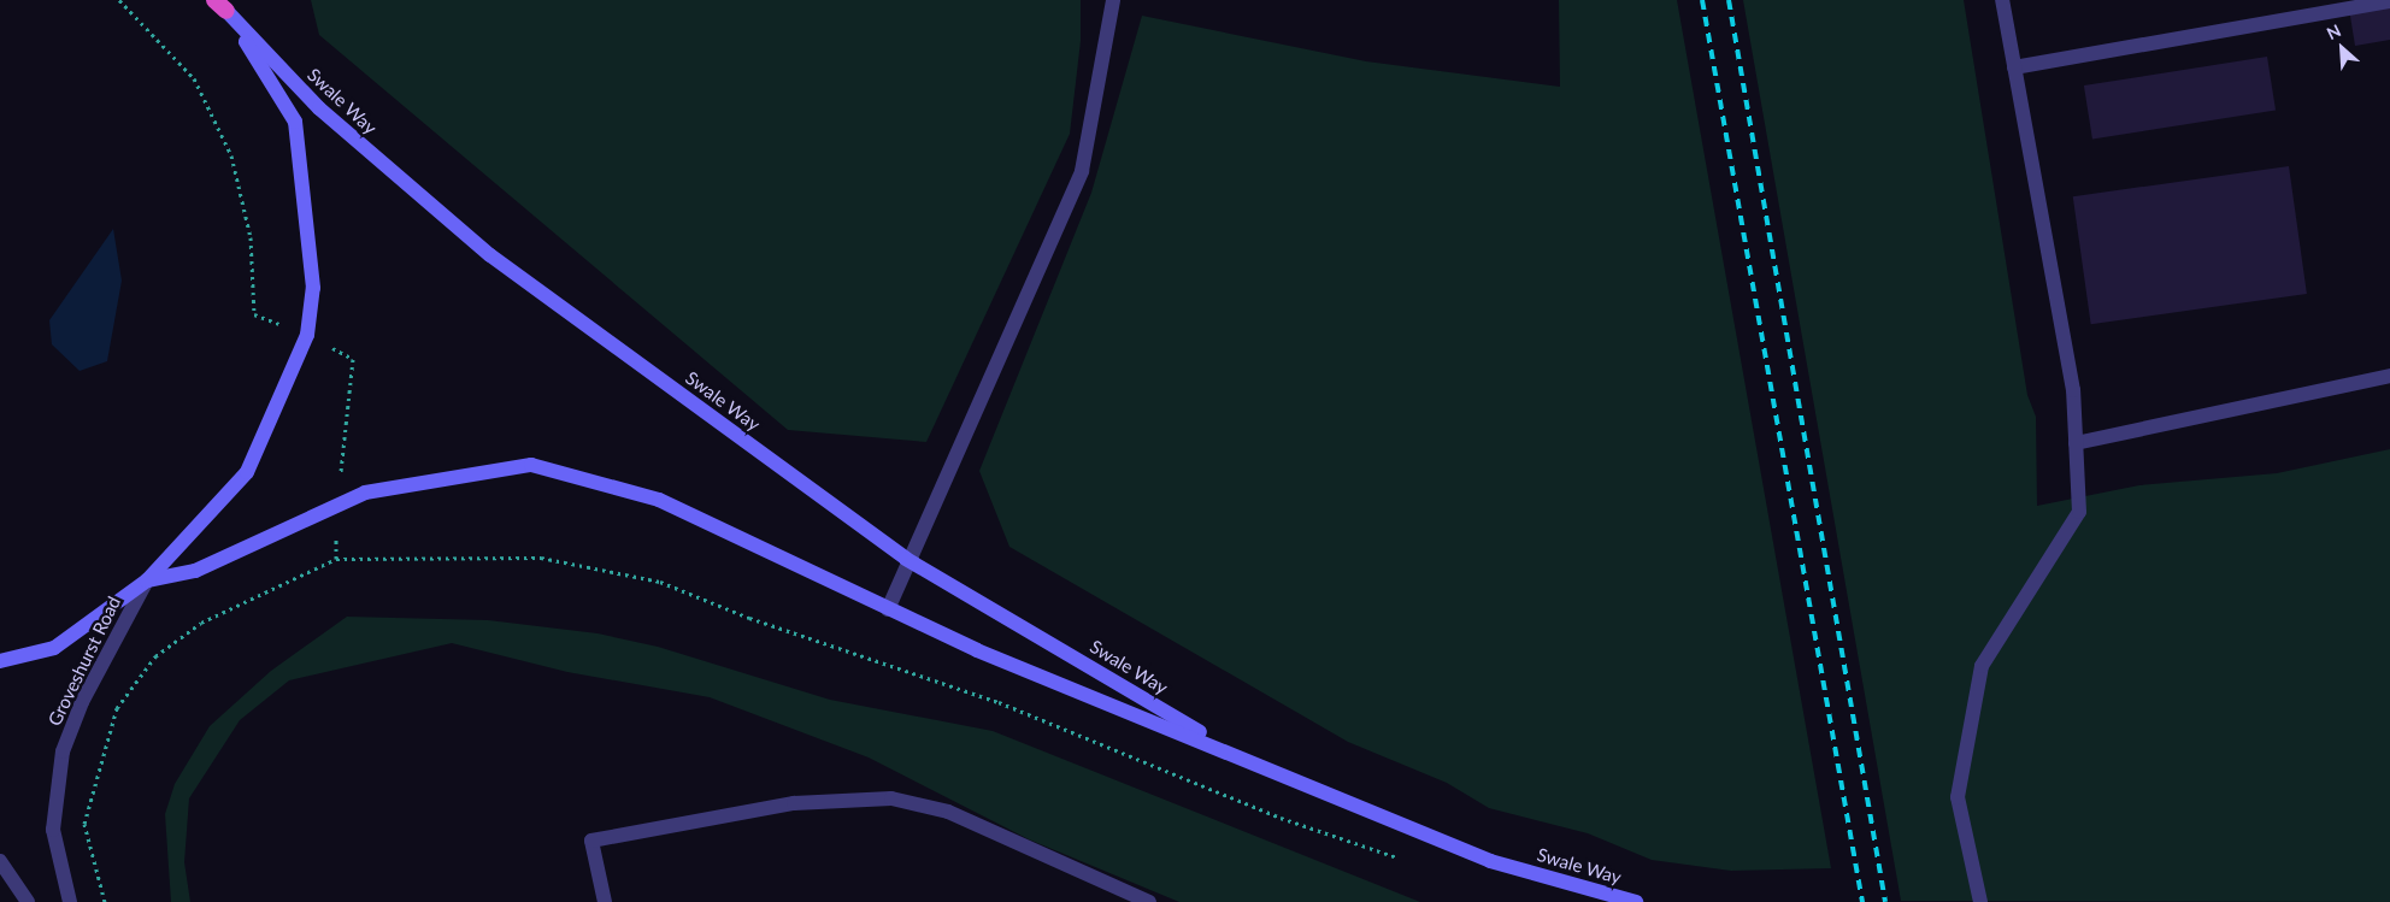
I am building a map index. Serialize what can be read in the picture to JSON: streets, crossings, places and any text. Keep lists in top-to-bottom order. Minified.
{"streets":{"main road":["Swale Way"],"street":["Groveshurst Road"]},"crossings":[["Swale Way","Groveshurst Road"]],"north":"top left"}
